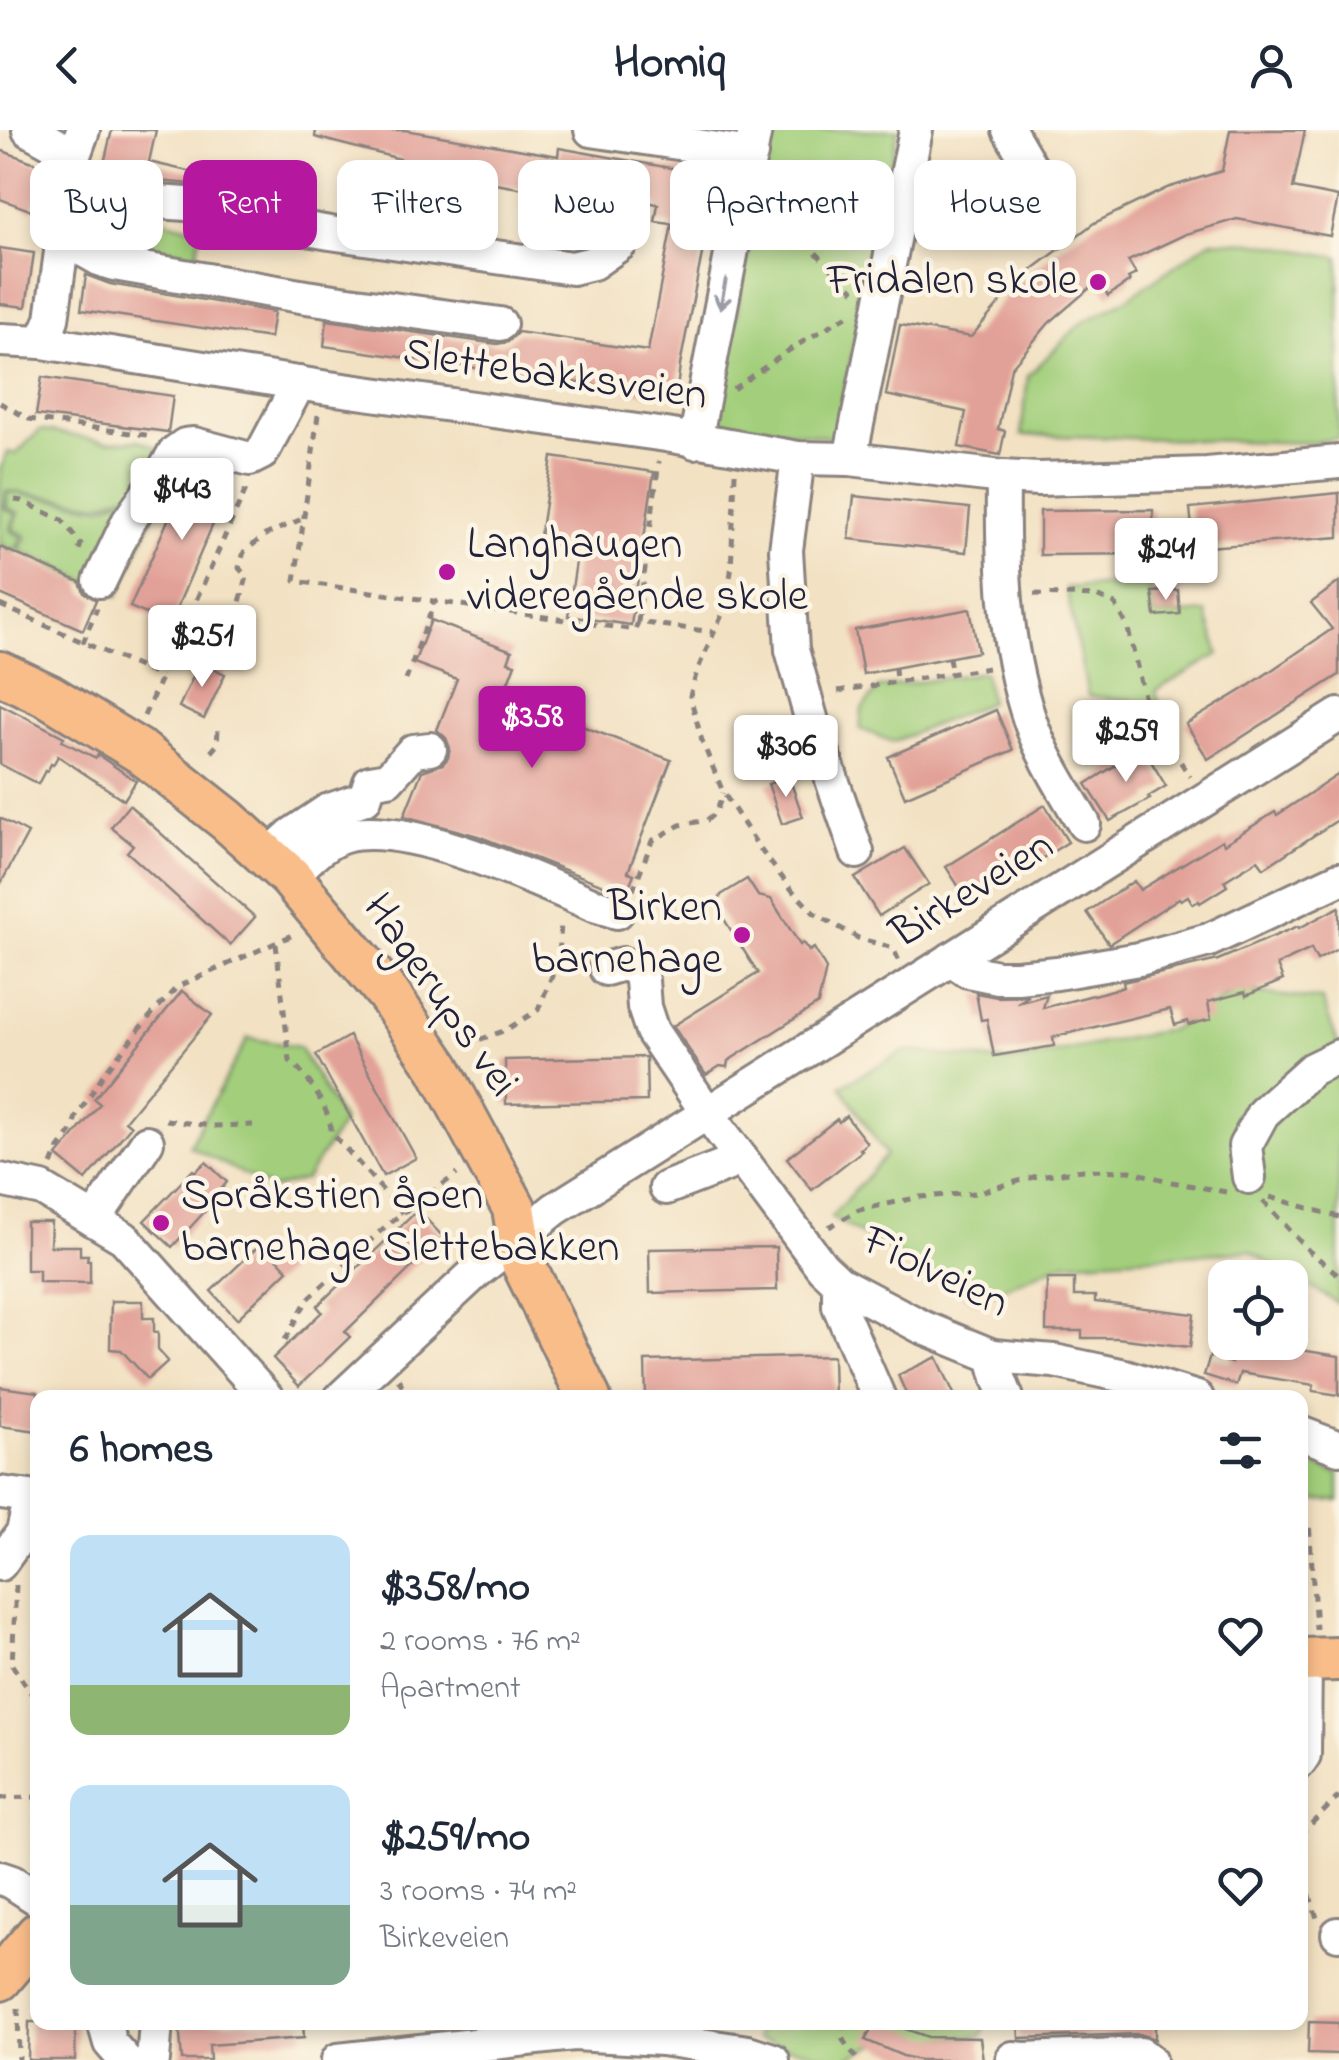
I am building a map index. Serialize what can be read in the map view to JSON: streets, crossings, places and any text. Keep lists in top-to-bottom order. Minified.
{"streets":{"main road":["Hagerups vei"],"street":["Slettebakksveien","Birkeveien","Fiolveien"]},"crossings":[["Birkeveien","Hagerups vei"],["Birkeveien","Fiolveien"]],"places":["Fridalen skole","Langhaugen videregående skole","Birken barnehage","Språkstien åpen barnehage Slettebakken"],"page":{"header":"Homiq","chip":["Buy","Rent","Filters","New","Apartment","House"],"price":["$443","$241","$251","$358","$259","$306"],"heading":"6 homes","list":[{"name":"$358/mo","note":"2 rooms · 76 m² · Apartment"},{"name":"$259/mo","note":"3 rooms · 74 m² · Birkeveien"}]}}
